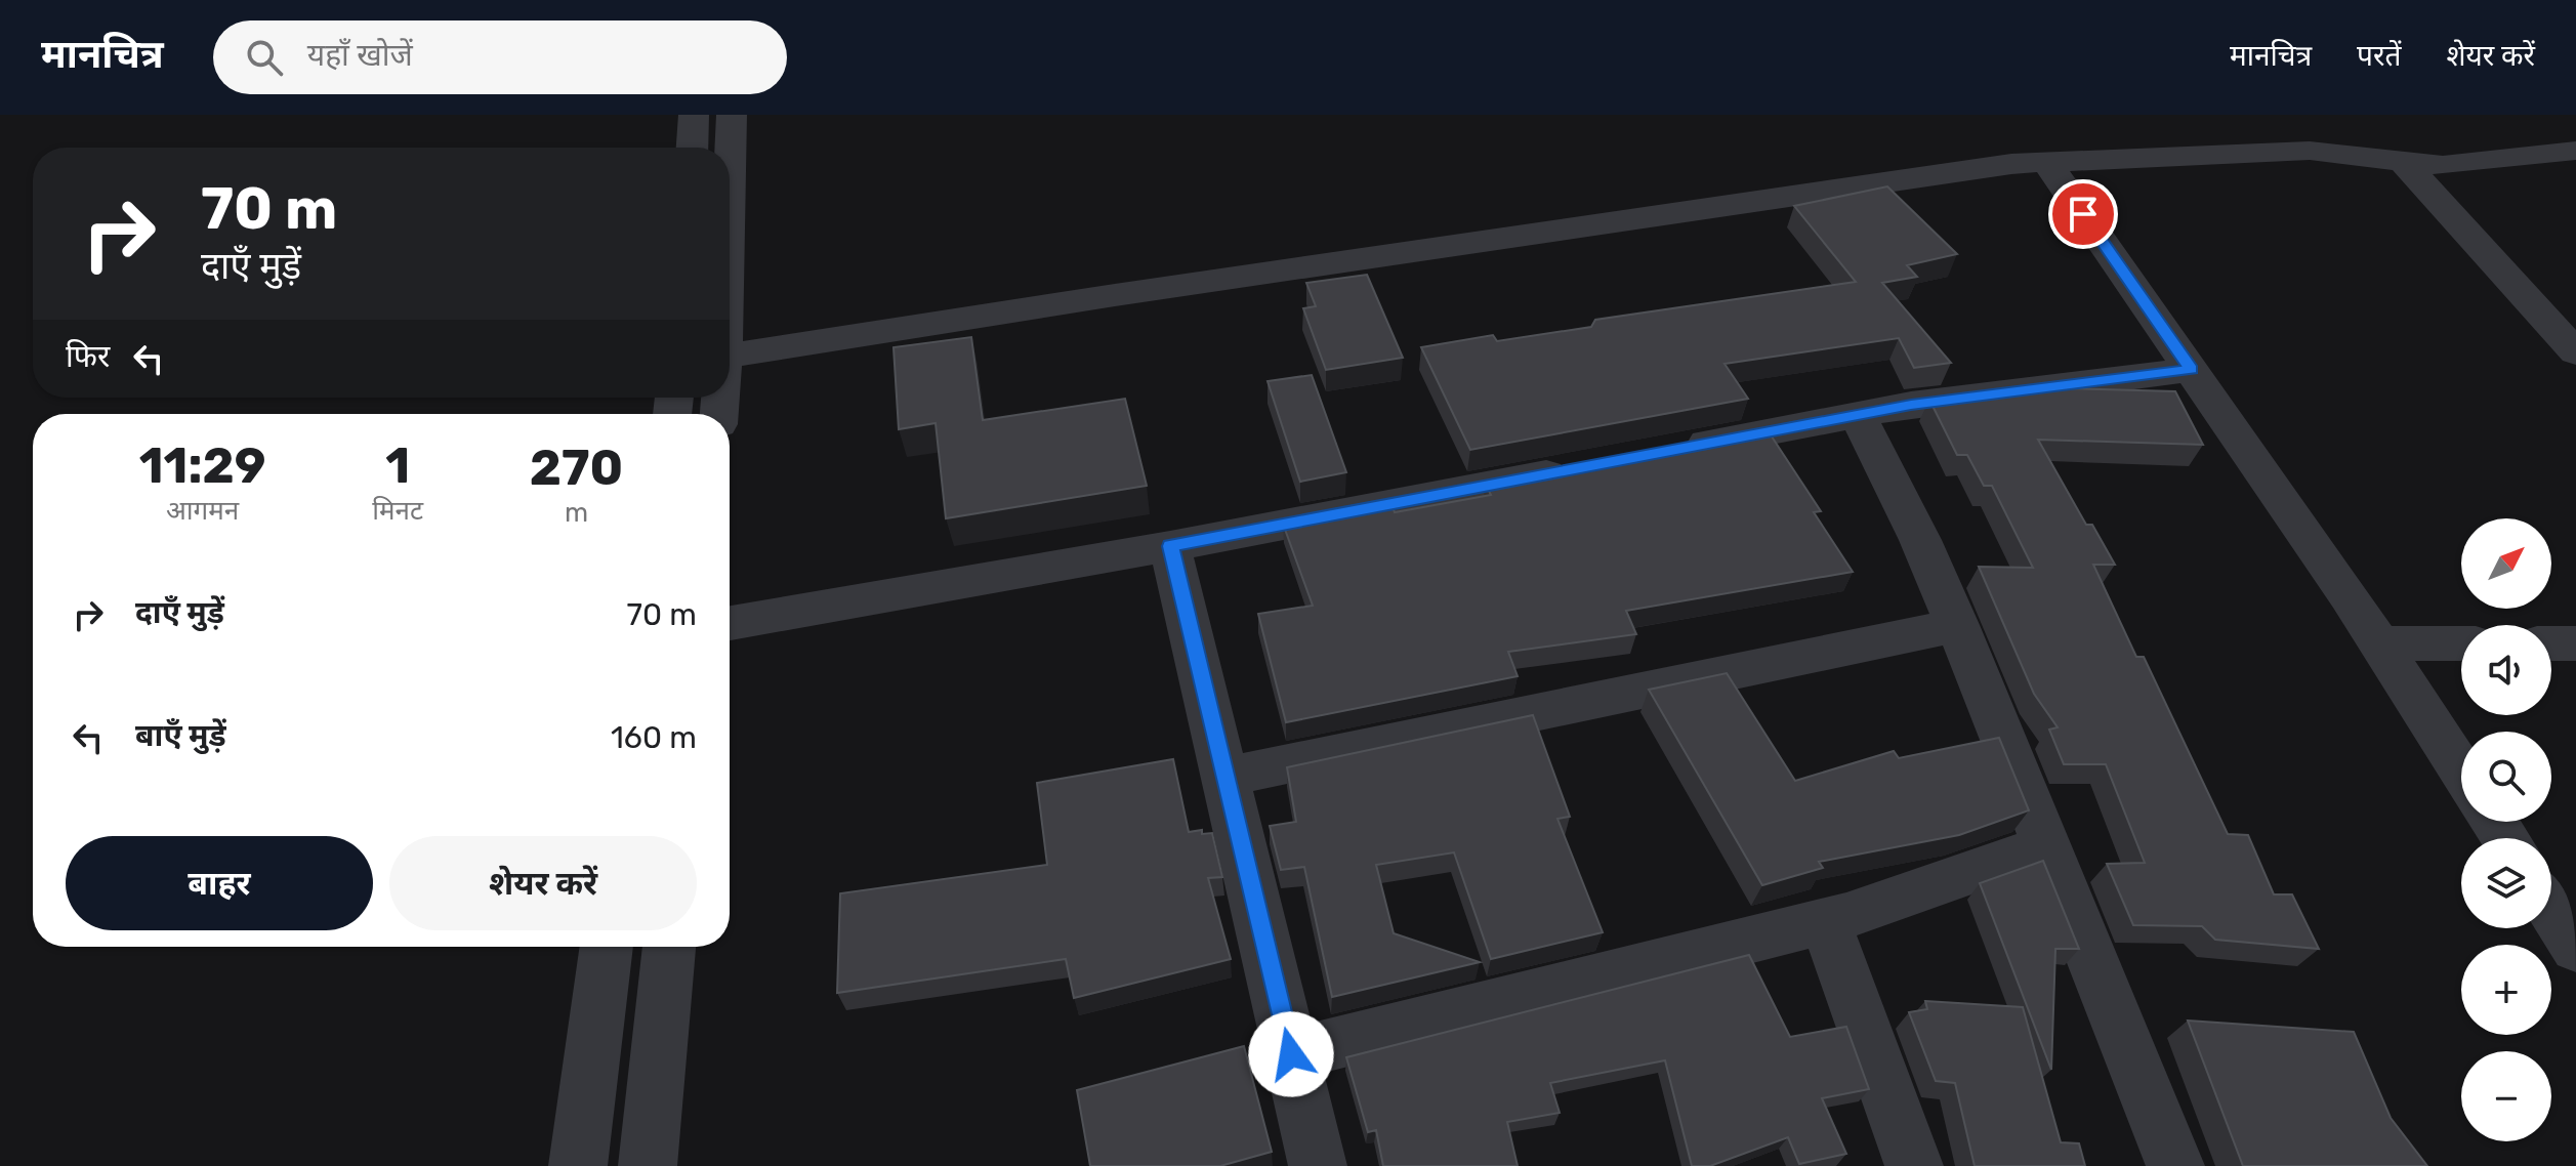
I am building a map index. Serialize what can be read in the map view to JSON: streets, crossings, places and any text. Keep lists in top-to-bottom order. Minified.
{"north":"top right","page":{"header":"मानचित्र","search":"यहाँ खोजें","nav":["मानचित्र","परतें","शेयर करें"],"turn":["70 m","दाएँ मुड़ें"],"then":"फिर","eta":["11:29","आगमन","1","मिनट","270","m"],"map_buttons":["+","−"],"list":[{"name":"दाएँ मुड़ें","value":"70 m"},{"name":"बाएँ मुड़ें","value":"160 m"}],"buttons":["बाहर","शेयर करें"]}}
